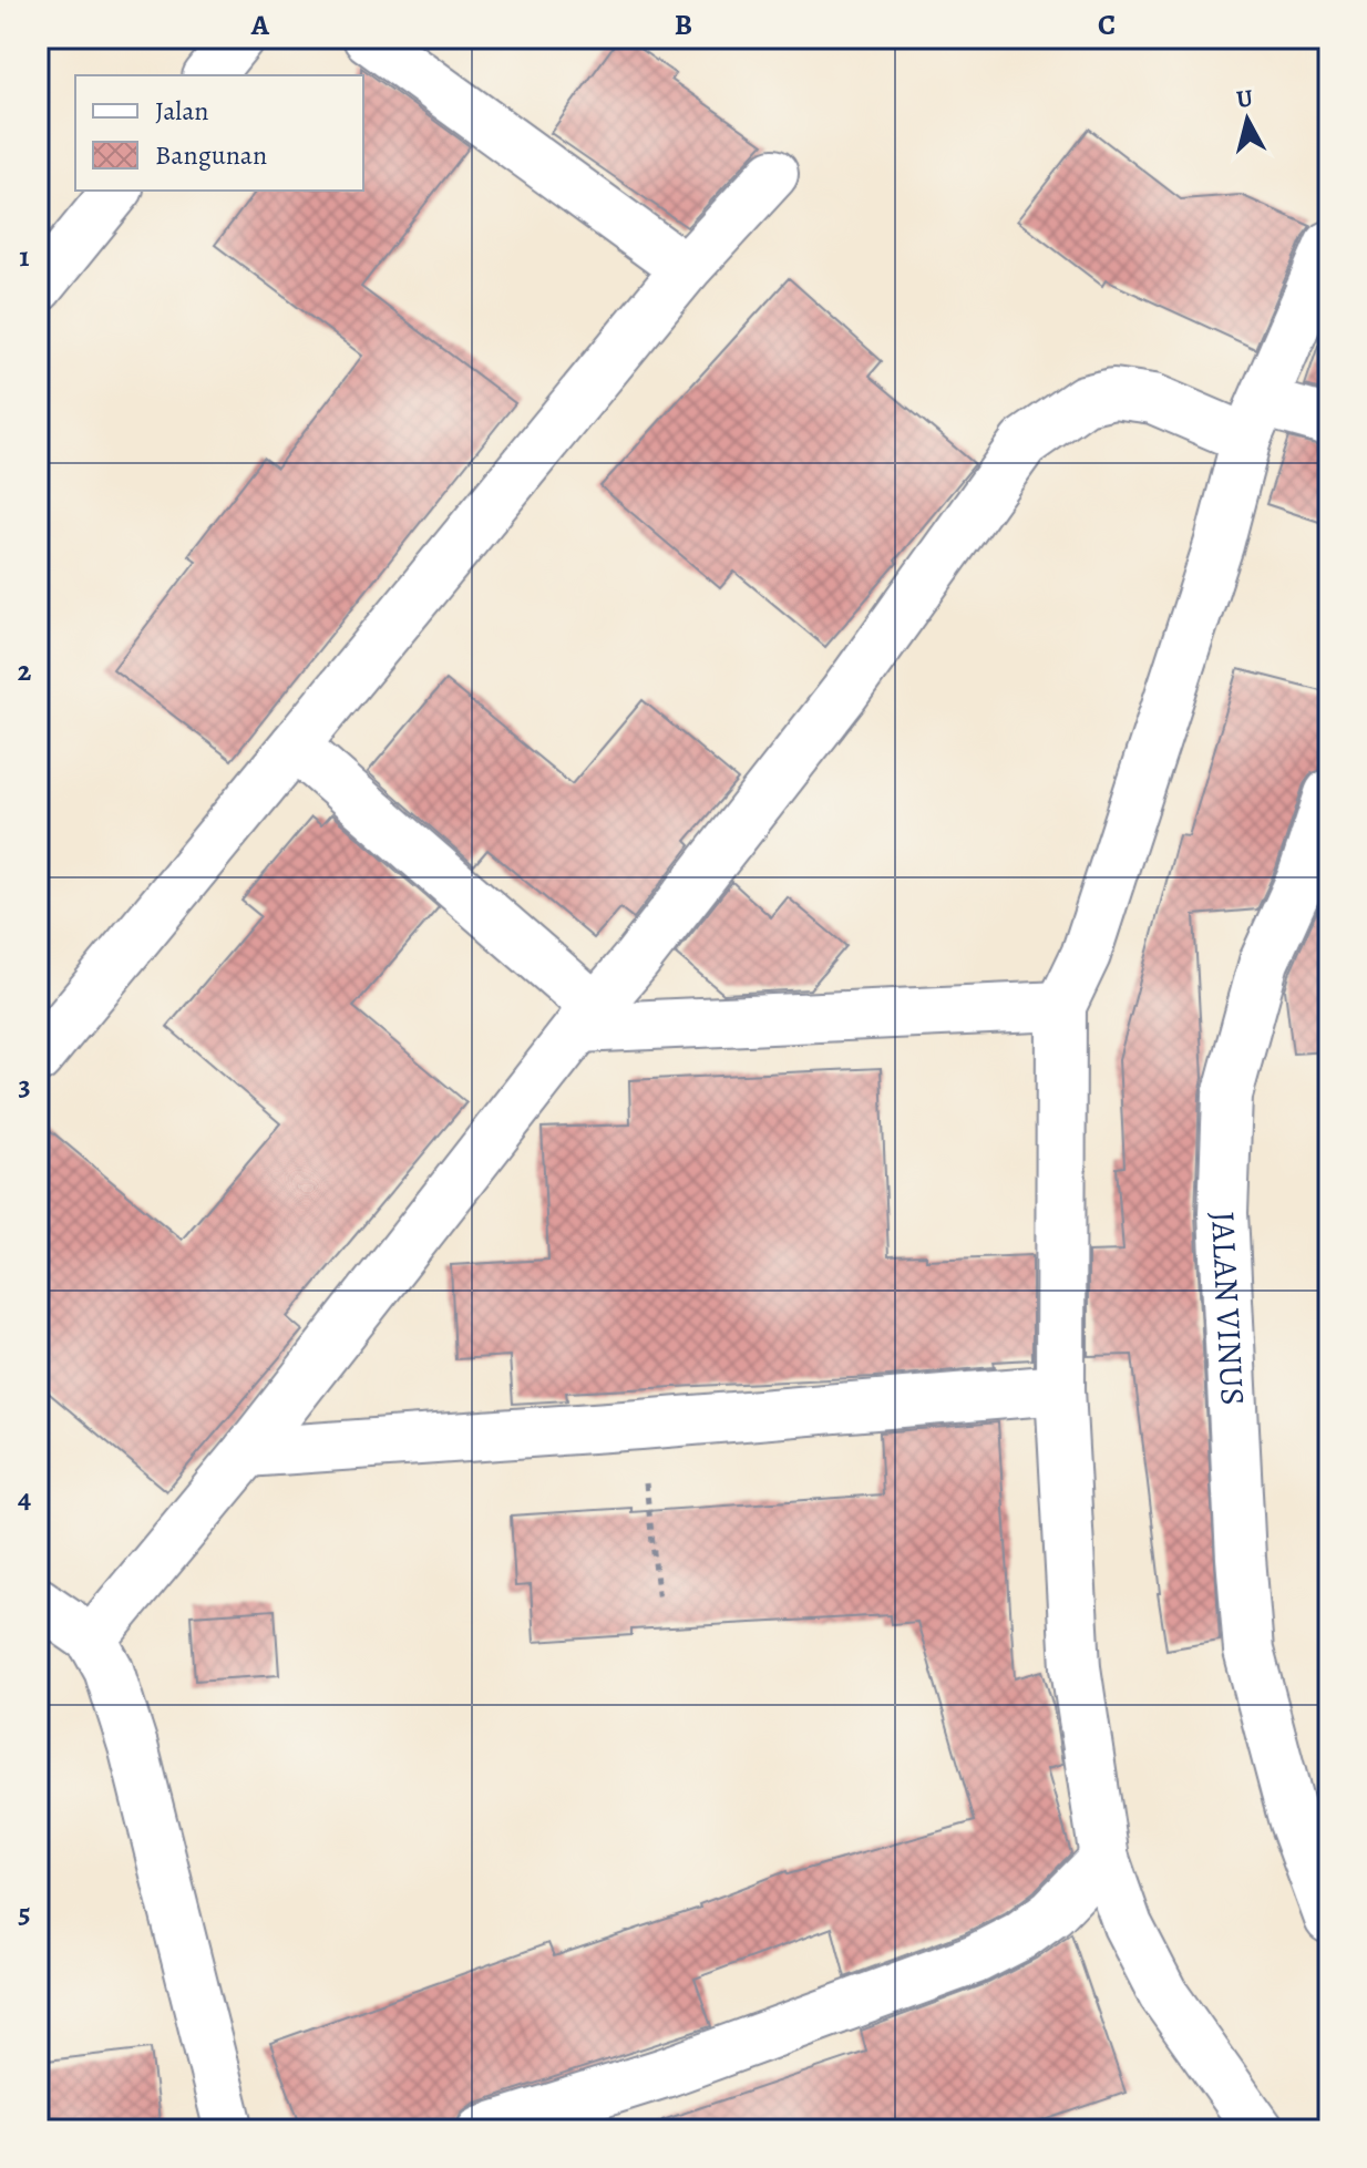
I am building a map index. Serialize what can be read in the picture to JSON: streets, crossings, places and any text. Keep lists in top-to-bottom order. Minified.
{"streets":{"street":["JALAN VINUS"]},"legend":["Jalan","Bangunan"],"north":"top","grid":{"columns":["A","B","C"],"rows":["1","2","3","4","5"]}}
